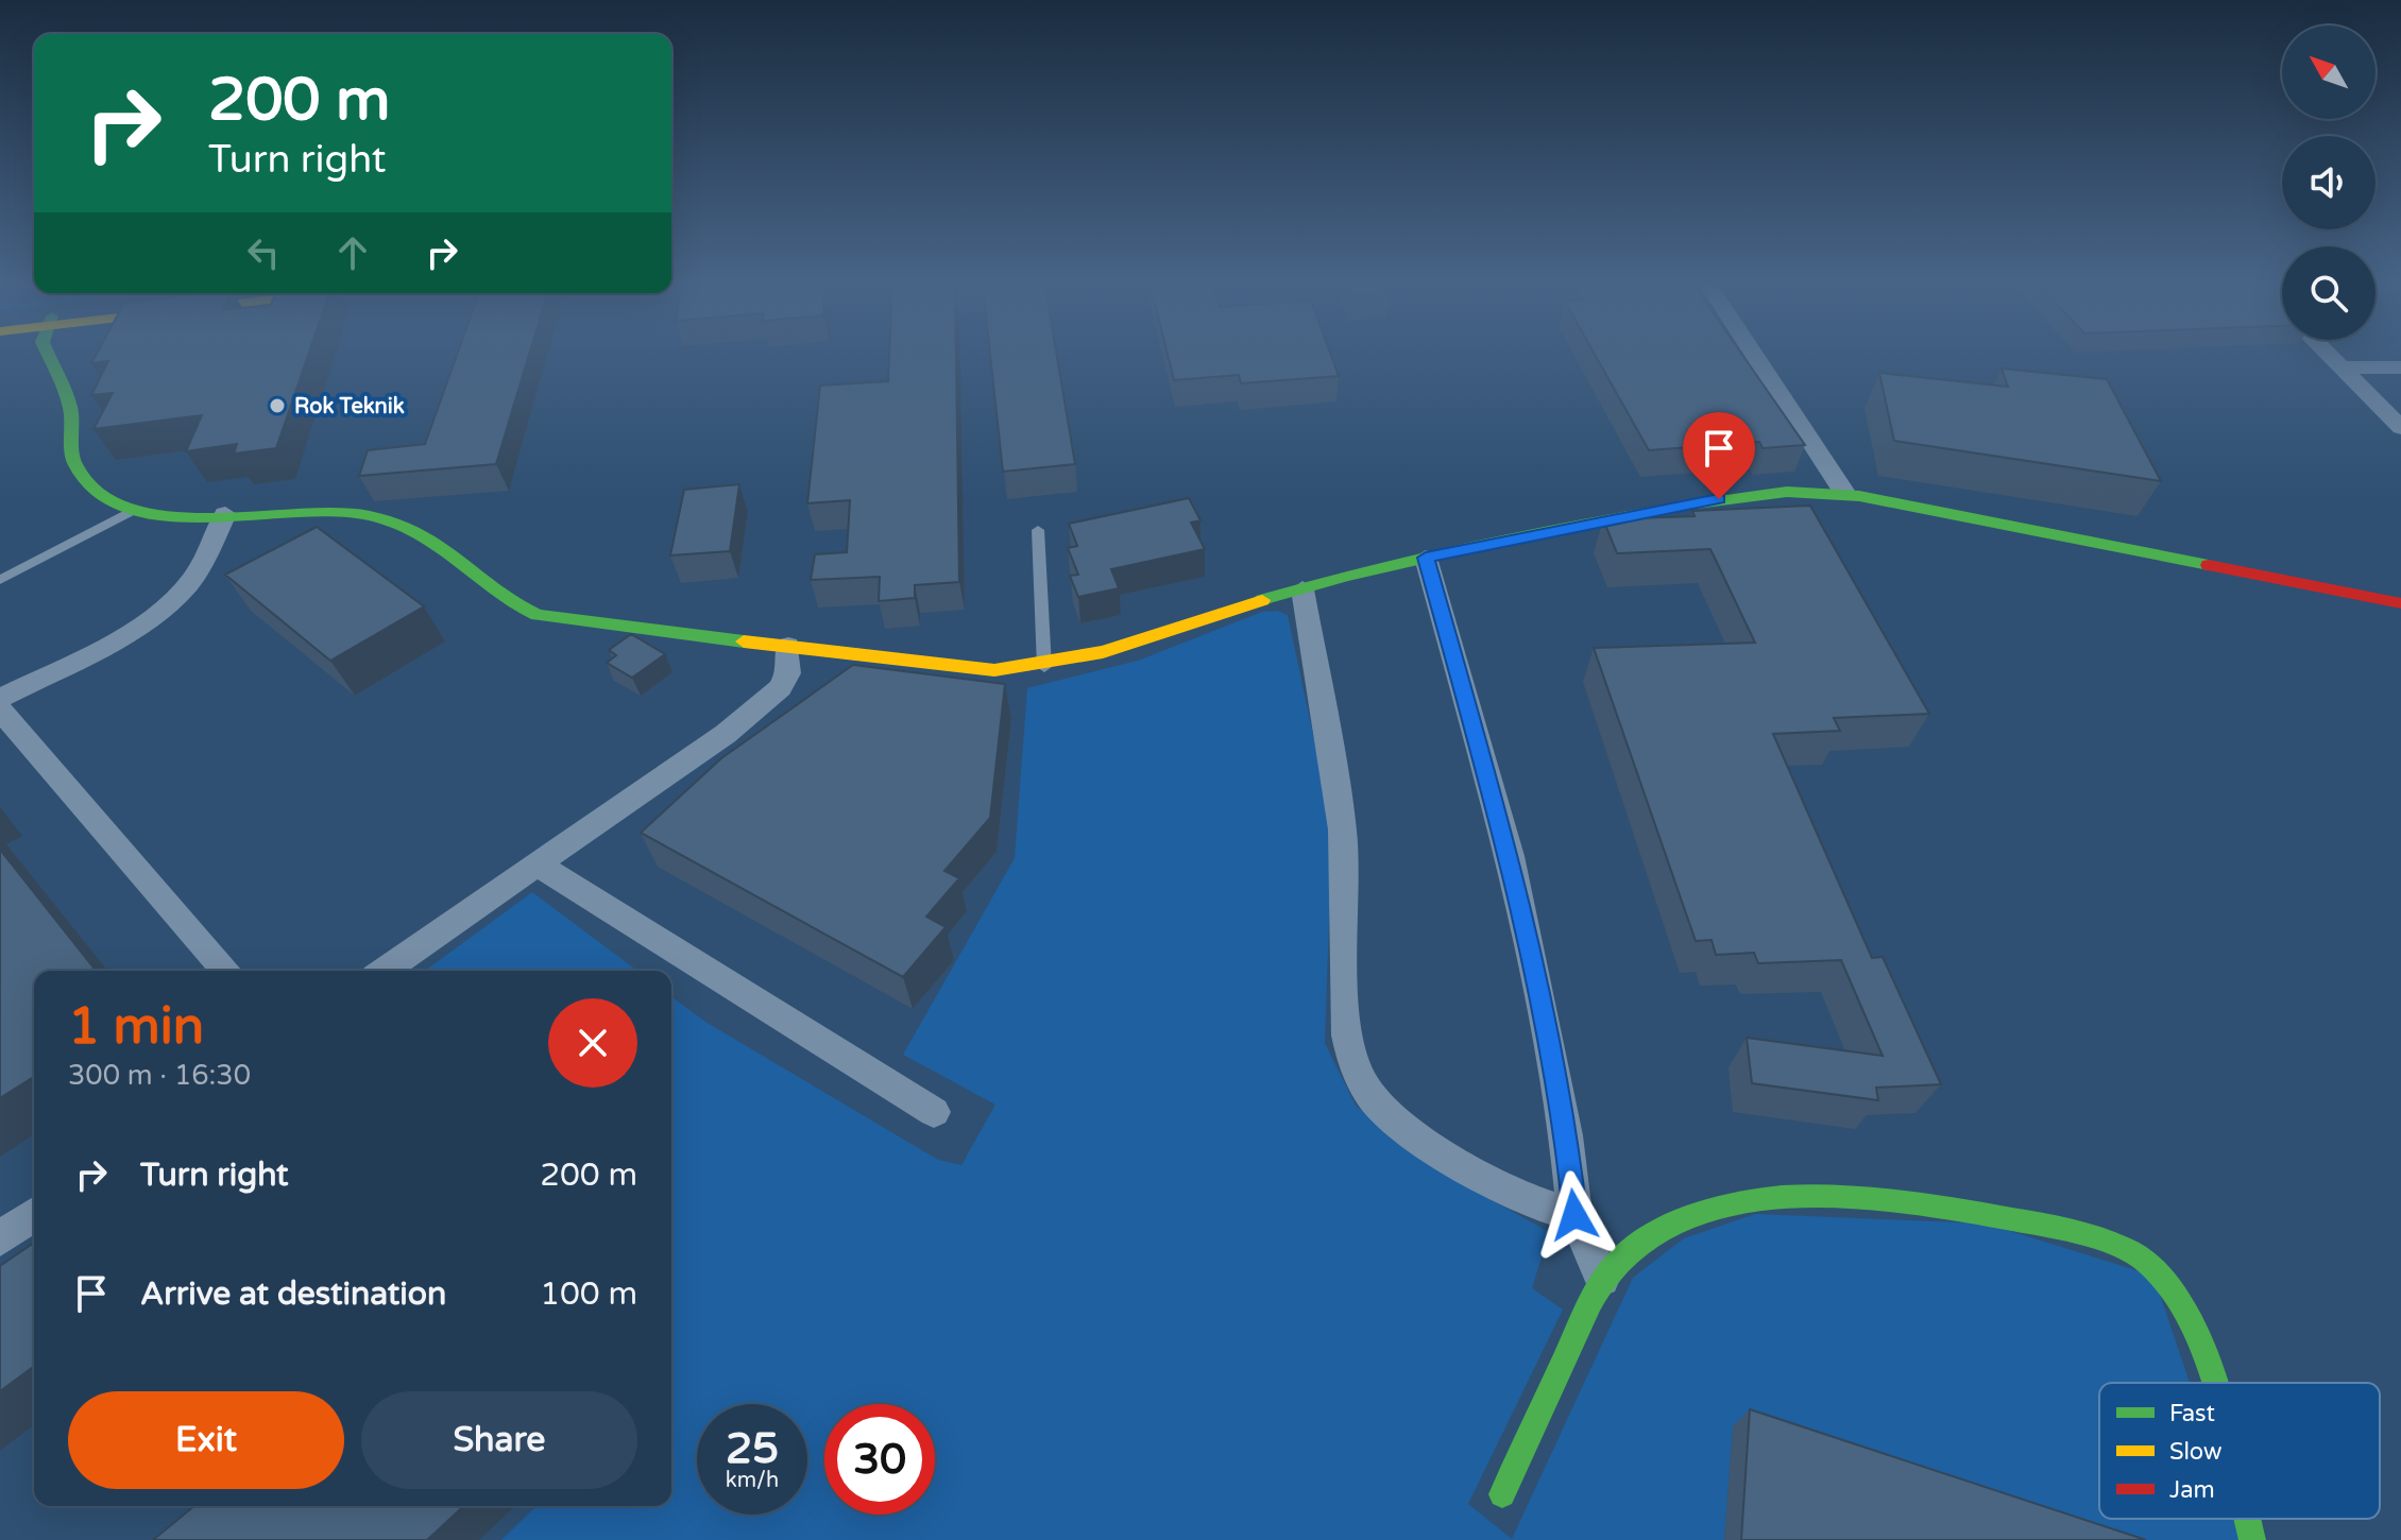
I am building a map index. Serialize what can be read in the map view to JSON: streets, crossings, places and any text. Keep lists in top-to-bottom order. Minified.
{"places":["Rok Teknik"],"legend":["Fast","Slow","Jam"],"north":"top left","page":{"turn":["200 m","Turn right"],"heading":["1 min","300 m · 16:30"],"list":[{"name":"Turn right","value":"200 m"},{"name":"Arrive at destination","value":"100 m"}],"buttons":["Exit","Share"],"speed":"25 km/h","limit":"30"}}
